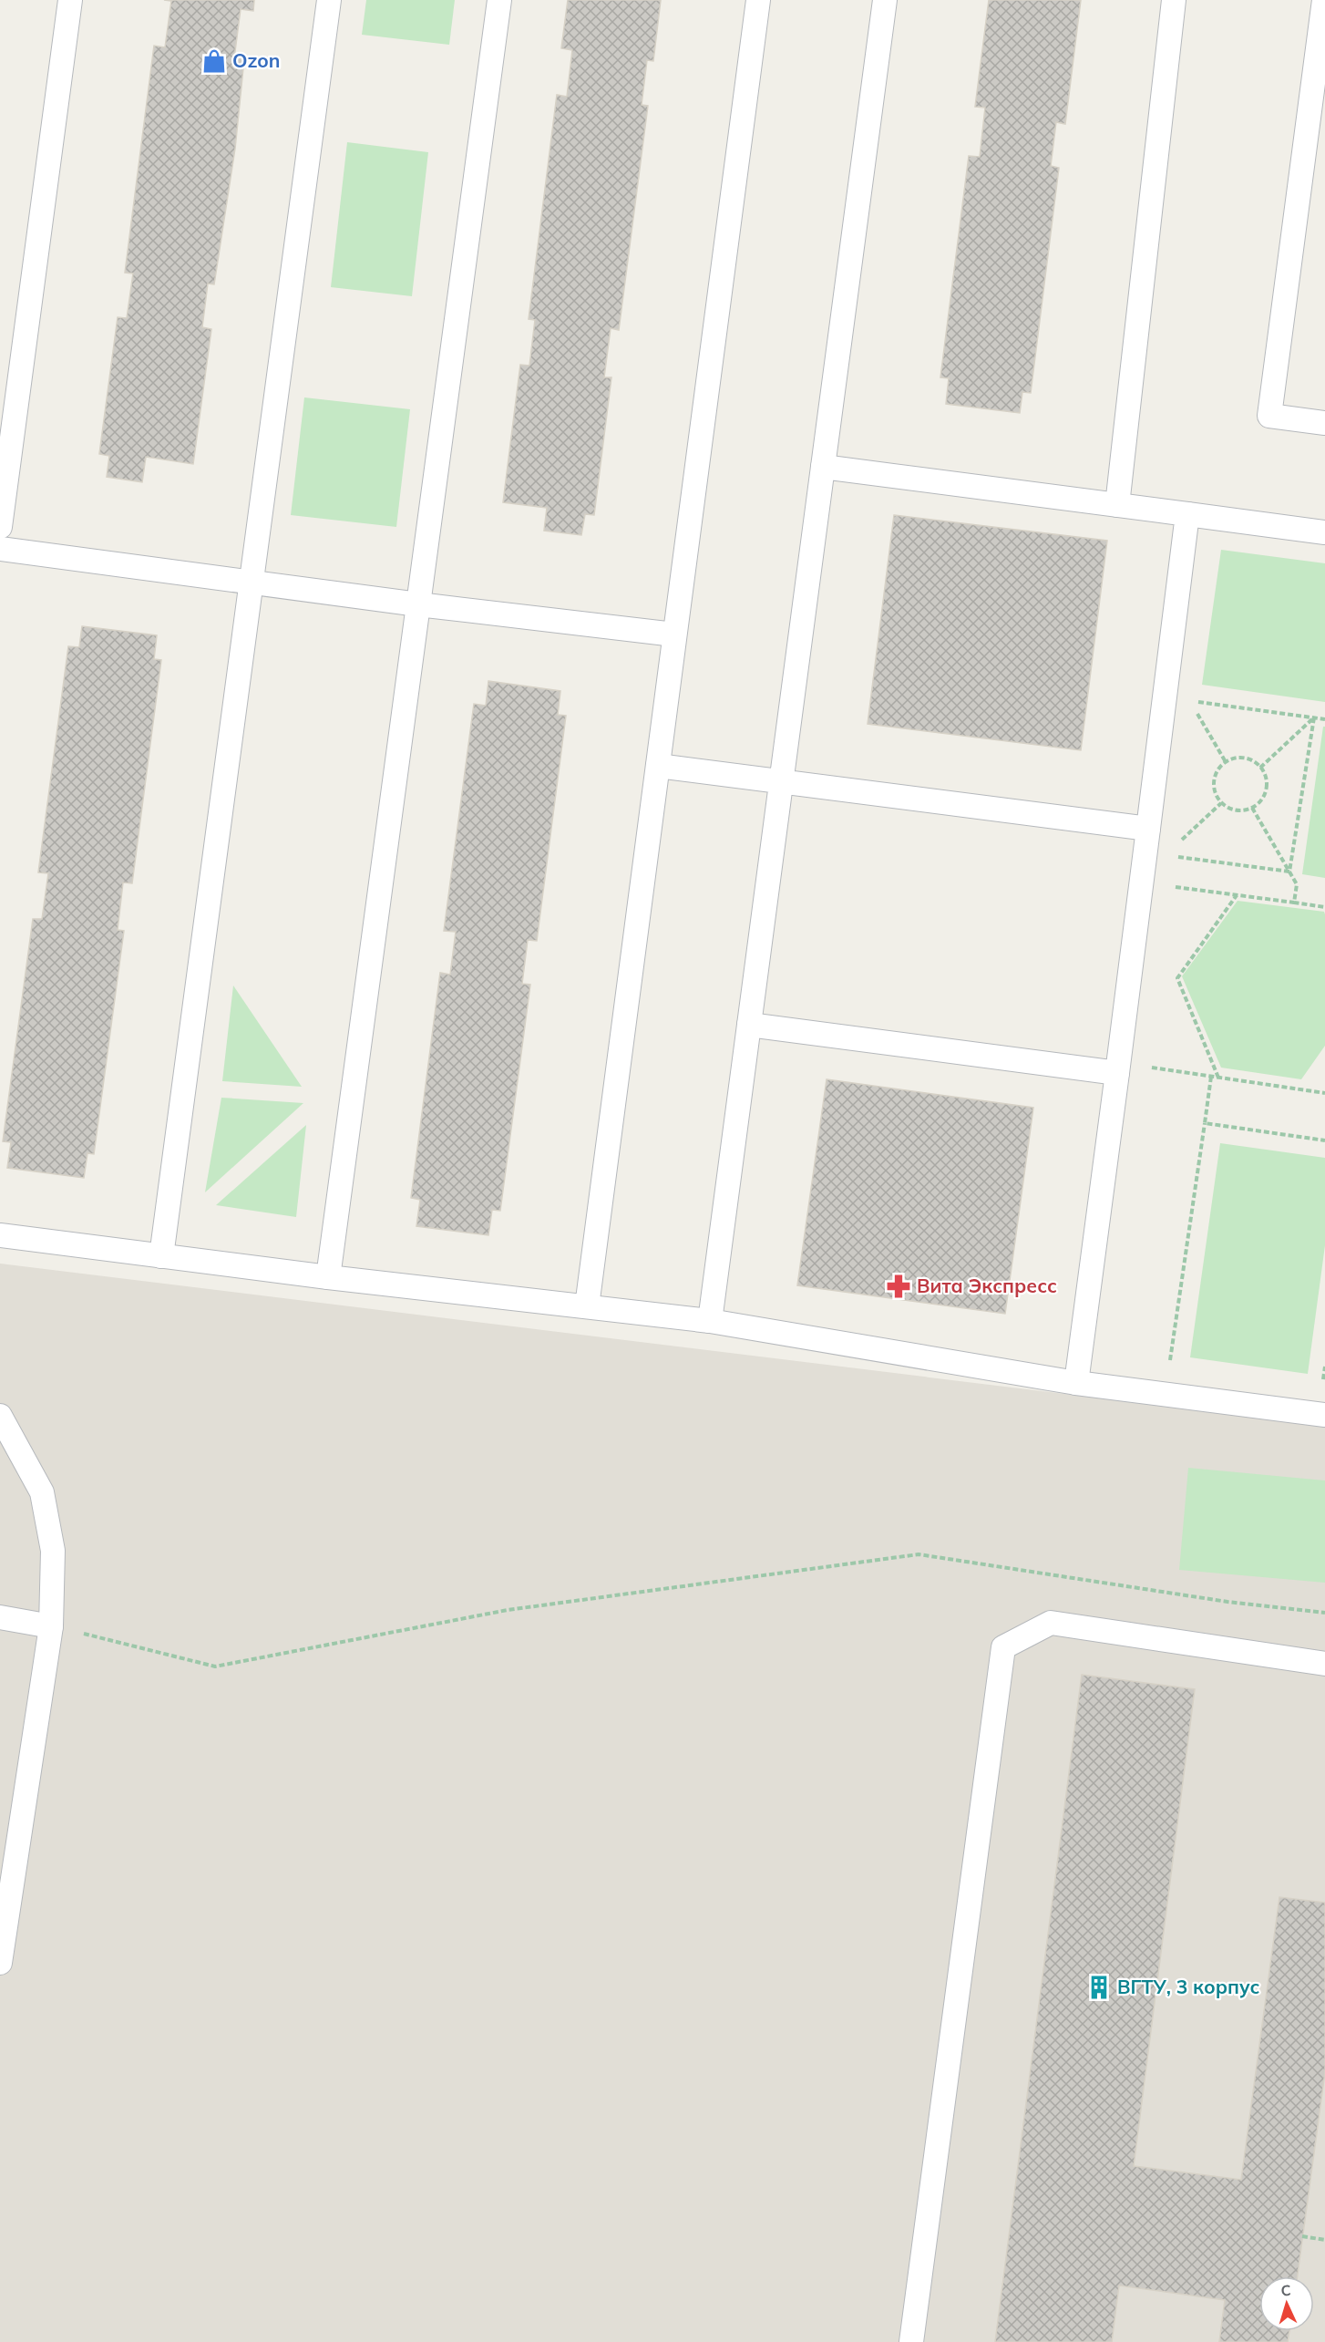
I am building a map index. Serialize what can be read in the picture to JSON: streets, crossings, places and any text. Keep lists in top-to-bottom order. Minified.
{"places":{"shop":["Ozon"],"pharmacy":["Вита Экспресс"],"building":["ВГТУ, 3 корпус"]},"north":"top"}
